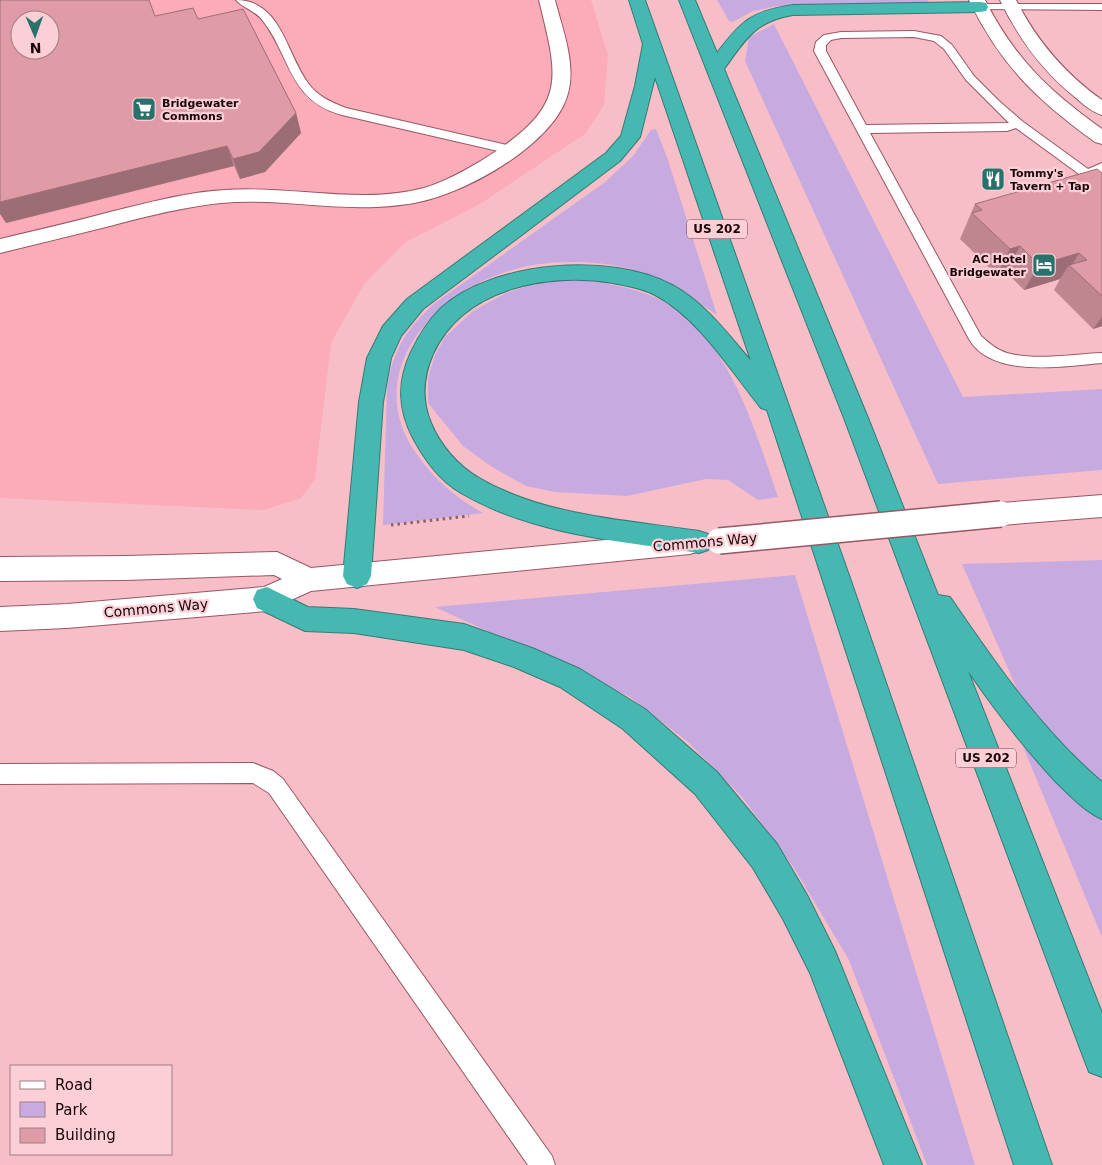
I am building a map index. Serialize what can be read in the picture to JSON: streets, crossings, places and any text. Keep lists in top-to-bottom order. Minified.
{"streets":{"highway":["US 202"],"street":["Commons Way"]},"places":{"supermarket":["Bridgewater Commons"],"restaurant":["Tommy's Tavern + Tap"],"hotel":["AC Hotel Bridgewater"]},"legend":["Road","Park","Building"],"north":"bottom"}
